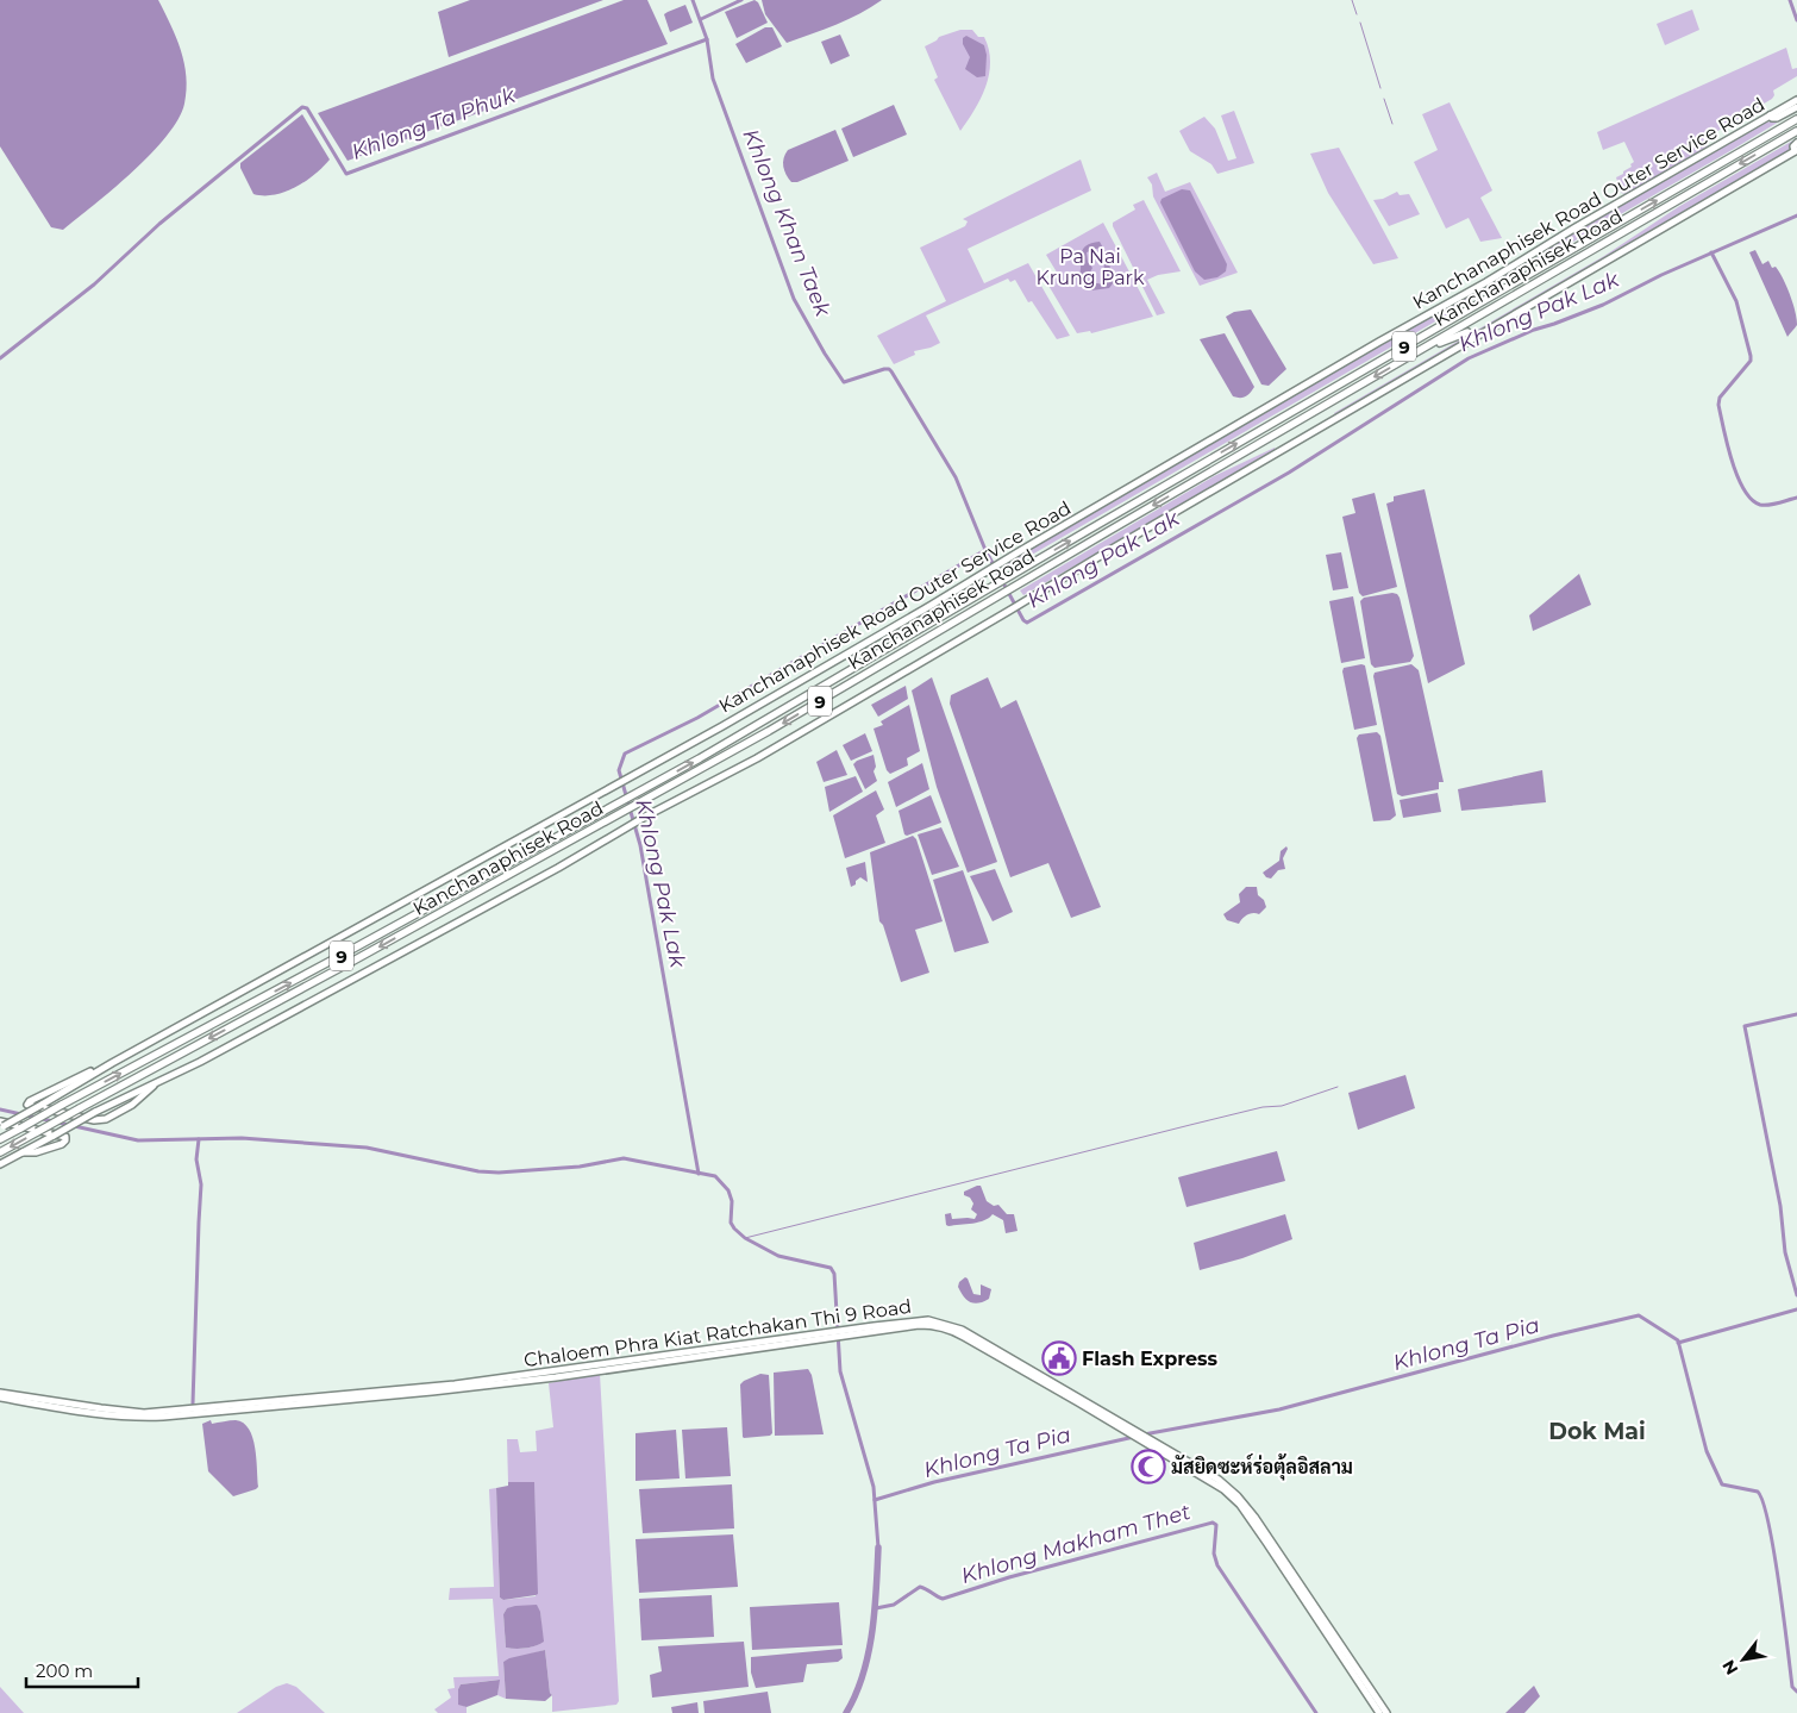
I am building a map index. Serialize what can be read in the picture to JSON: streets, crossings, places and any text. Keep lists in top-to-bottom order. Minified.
{"streets":{"highway":["Kanchanaphisek Road","9"],"main road":["Kanchanaphisek Road Outer Service Road","Chaloem Phra Kiat Ratchakan Thi 9 Road"]},"districts":["Dok Mai"],"water":["Khlong Ta Phuk","Khlong Khan Taek","Khlong Pak Lak","Khlong Ta Pia","Khlong Makham Thet"],"parks":["Pa Nai Krung Park"],"places":{"public building":["Flash Express"],"mosque":["มัสยิดซะห์ร่อตุ้ลอิสลาม"]},"scale_bar":"200 m","north":"bottom left"}
